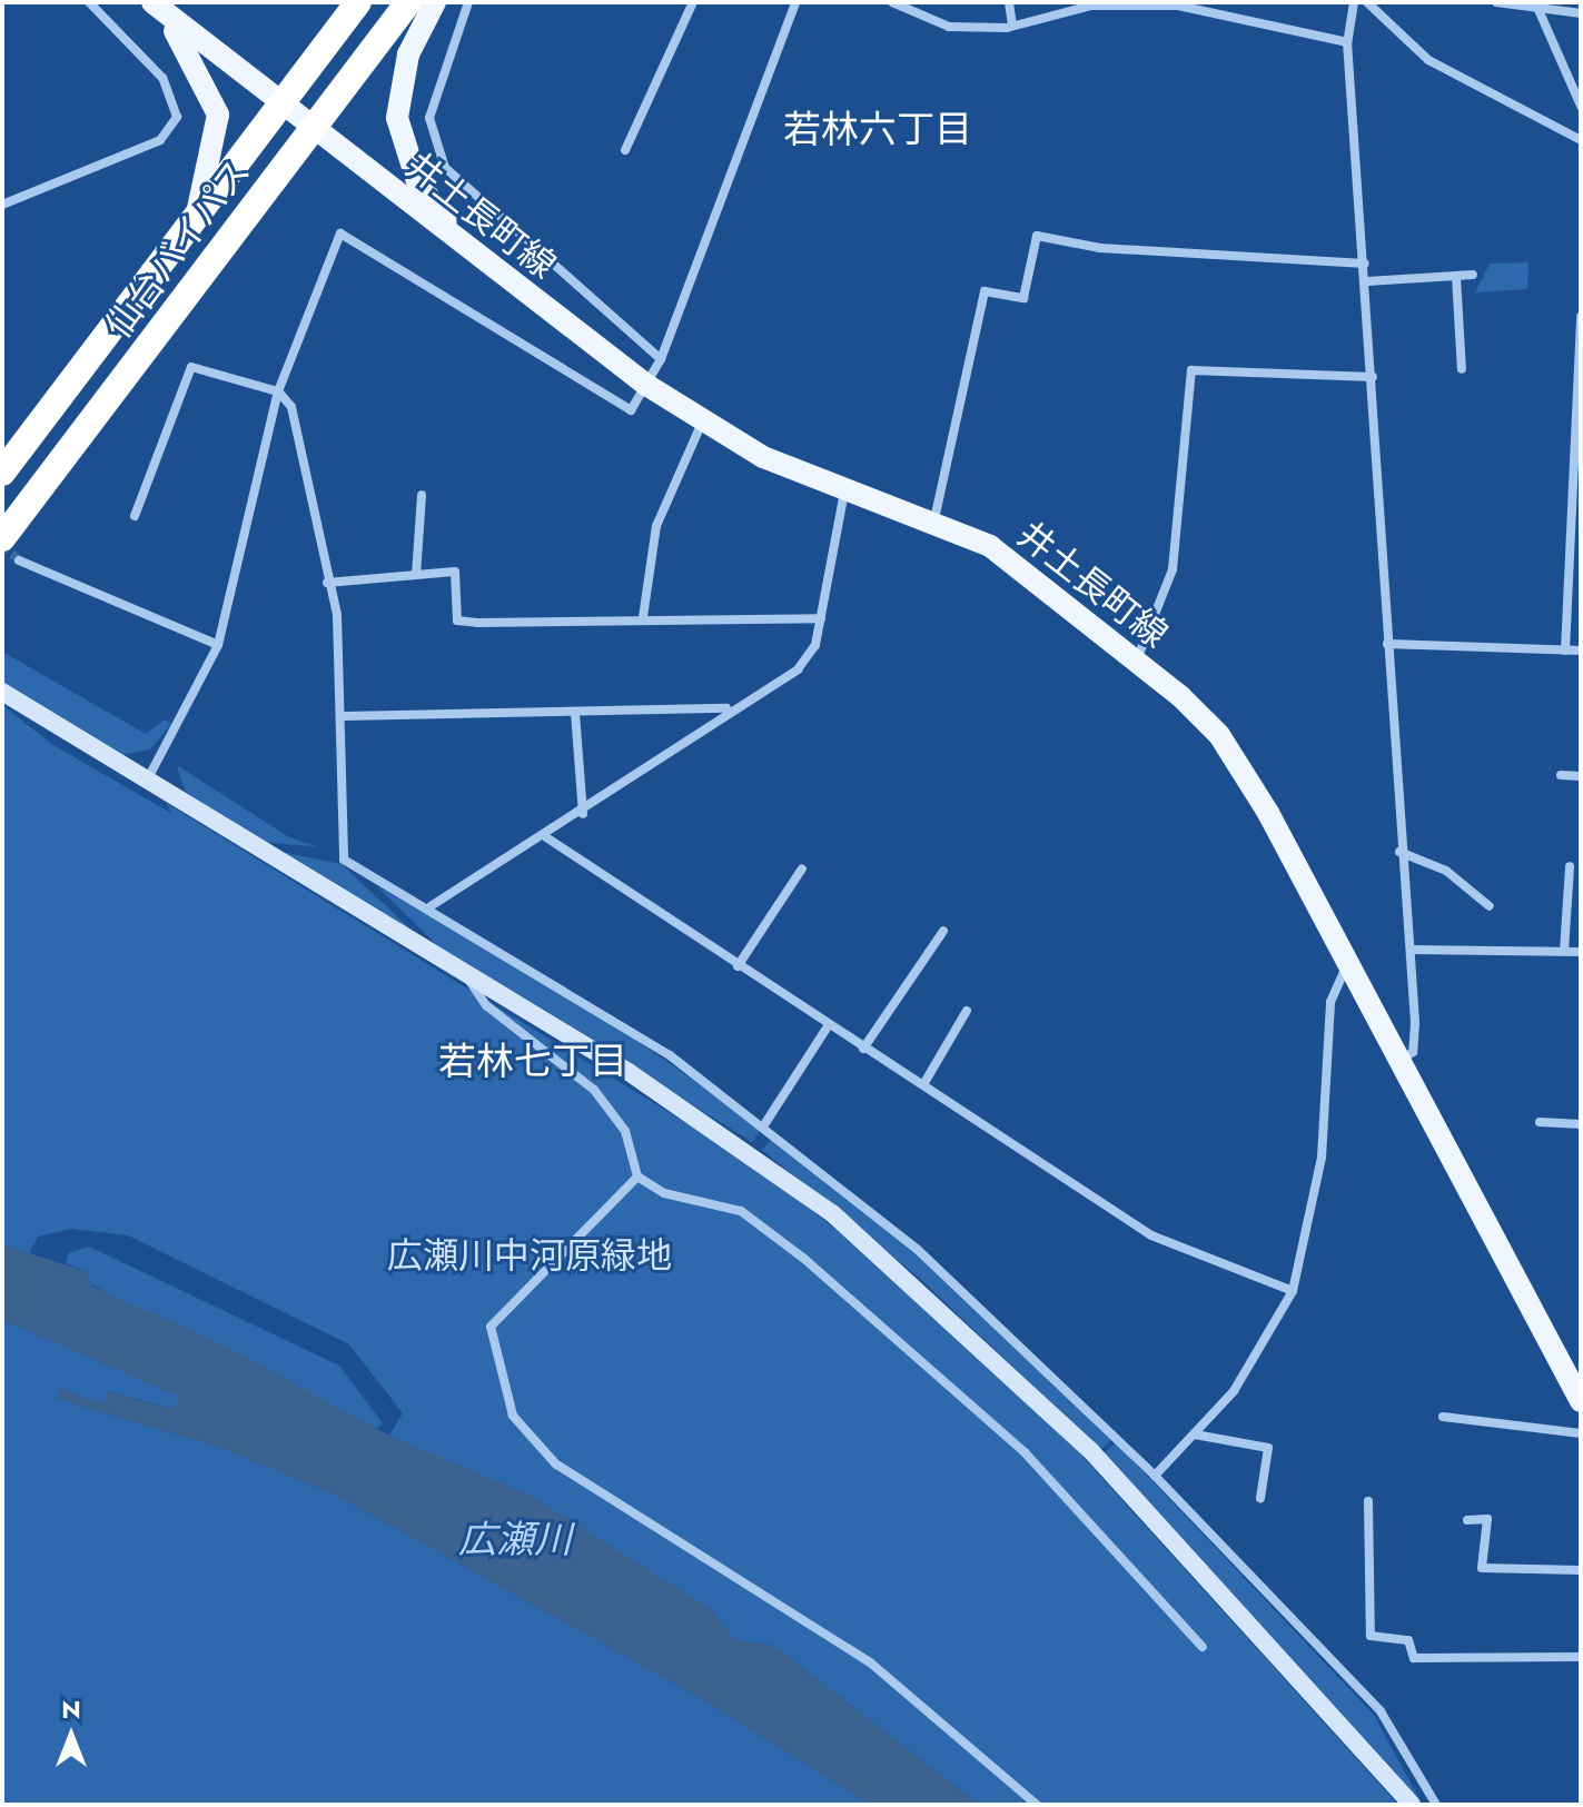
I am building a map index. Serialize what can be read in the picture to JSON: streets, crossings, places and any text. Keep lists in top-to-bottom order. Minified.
{"streets":{"highway":["仙台バイパス"],"main road":["井土長町線"]},"crossings":[["井土長町線","仙台バイパス"]],"districts":["若林六丁目","若林七丁目"],"water":["広瀬川"],"parks":["広瀬川中河原緑地"],"north":"top"}
